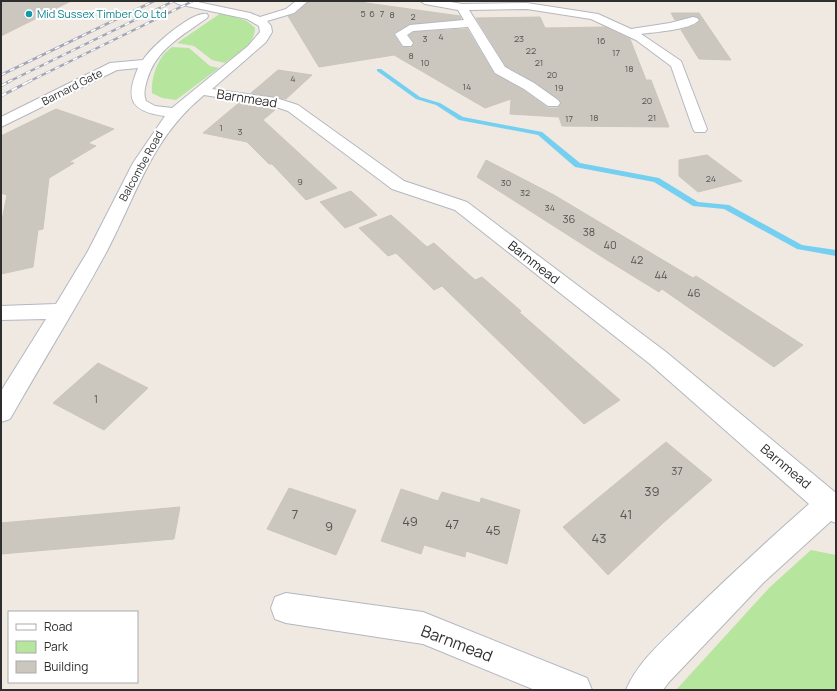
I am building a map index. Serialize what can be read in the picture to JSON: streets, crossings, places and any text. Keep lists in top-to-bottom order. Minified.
{"streets":{"street":["Barnard Gate","Barnmead","Balcombe Road"]},"crossings":[["Barnmead","Balcombe Road"]],"places":["Mid Sussex Timber Co Ltd"],"house_numbers":["5","6","7","8","2","4","3","23","16","22","17","8","10","21","18","20","4","14","19","20","18","21","17","1","3","24","9","30","32","34","36","38","40","42","44","46","1","37","39","7","41","49","47","9","45","43"],"legend":["Road","Park","Building"]}
